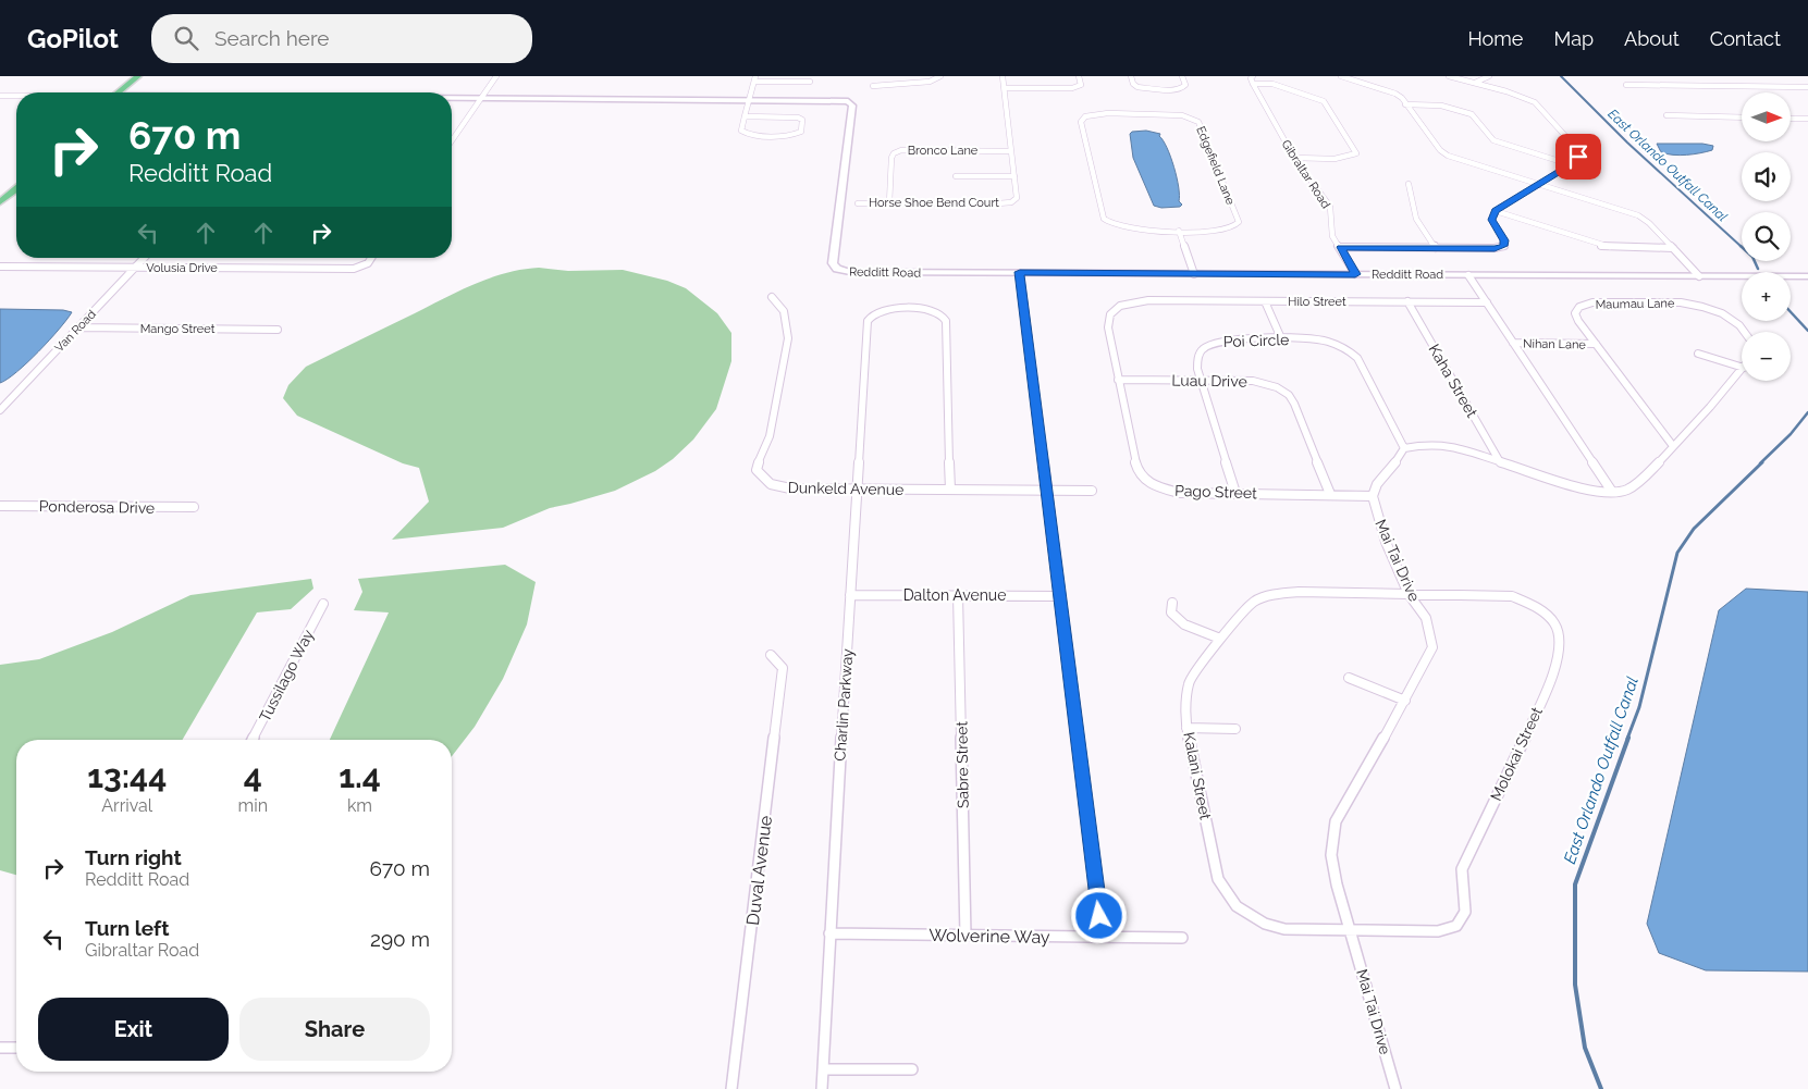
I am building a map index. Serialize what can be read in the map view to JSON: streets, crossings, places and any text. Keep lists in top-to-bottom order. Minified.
{"streets":{"street":["Bronco Lane","Edgefield Lane","Gibraltar Road","Horse Shoe Bend Court","Volusia Drive","Redditt Road","Hilo Street","Maumau Lane","Mango Street","Van Road","Poi Circle","Nihan Lane","Luau Drive","Kaha Street","Dunkeld Avenue","Pago Street","Ponderosa Drive","Mai Tai Drive","Dalton Avenue","Tussilago Way","Charlin Parkway","Molokai Street","Sabre Street","Kalani Street","Duval Avenue","Wolverine Way"]},"crossings":[["Bronco Lane","Horse Shoe Bend Court"],["Gibraltar Road","Redditt Road"],["Volusia Drive","Van Road"],["Hilo Street","Kaha Street"],["Hilo Street","Pago Street"],["Maumau Lane","Nihan Lane"],["Mango Street","Van Road"],["Poi Circle","Luau Drive"],["Poi Circle","Pago Street"],["Luau Drive","Pago Street"],["Dunkeld Avenue","Charlin Parkway"],["Pago Street","Mai Tai Drive"],["Mai Tai Drive","Molokai Street"],["Mai Tai Drive","Kalani Street"],["Dalton Avenue","Charlin Parkway"],["Dalton Avenue","Sabre Street"],["Charlin Parkway","Wolverine Way"],["Molokai Street","Kalani Street"],["Sabre Street","Wolverine Way"]],"water":["East Orlando Outfall Canal"],"north":"right","page":{"header":"GoPilot","search":"Search here","nav":["Home","Map","About","Contact"],"map_buttons":["+","−"],"turn":["670 m","Redditt Road"],"eta":["13:44","Arrival","4","min","1.4","km"],"list":[{"name":"Turn right","note":"Redditt Road","value":"670 m"},{"name":"Turn left","note":"Gibraltar Road","value":"290 m"}],"buttons":["Exit","Share"]}}
